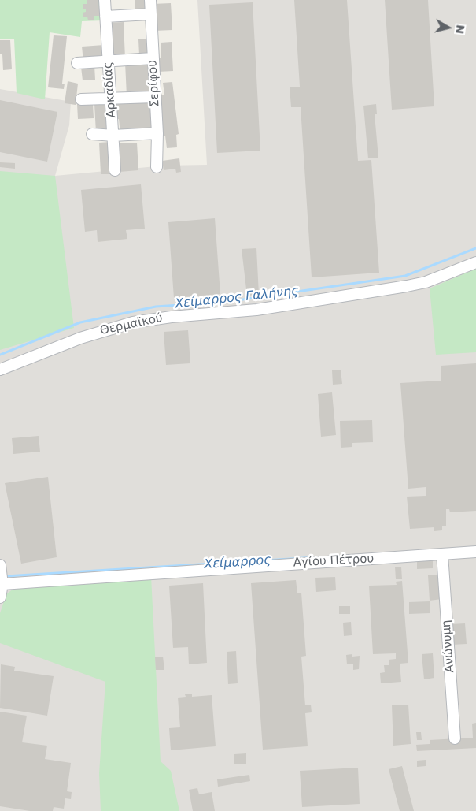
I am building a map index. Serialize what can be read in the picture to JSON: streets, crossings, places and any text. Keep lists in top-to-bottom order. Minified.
{"streets":{"street":["Σερίφου","Αρκαδίας","Θερμαϊκού","Αγίου Πέτρου","Ανώνυμη"]},"crossings":[["Αγίου Πέτρου","Ανώνυμη"]],"water":["Χείμαρρος Γαλήνης","Χείμαρρος"],"north":"right"}
